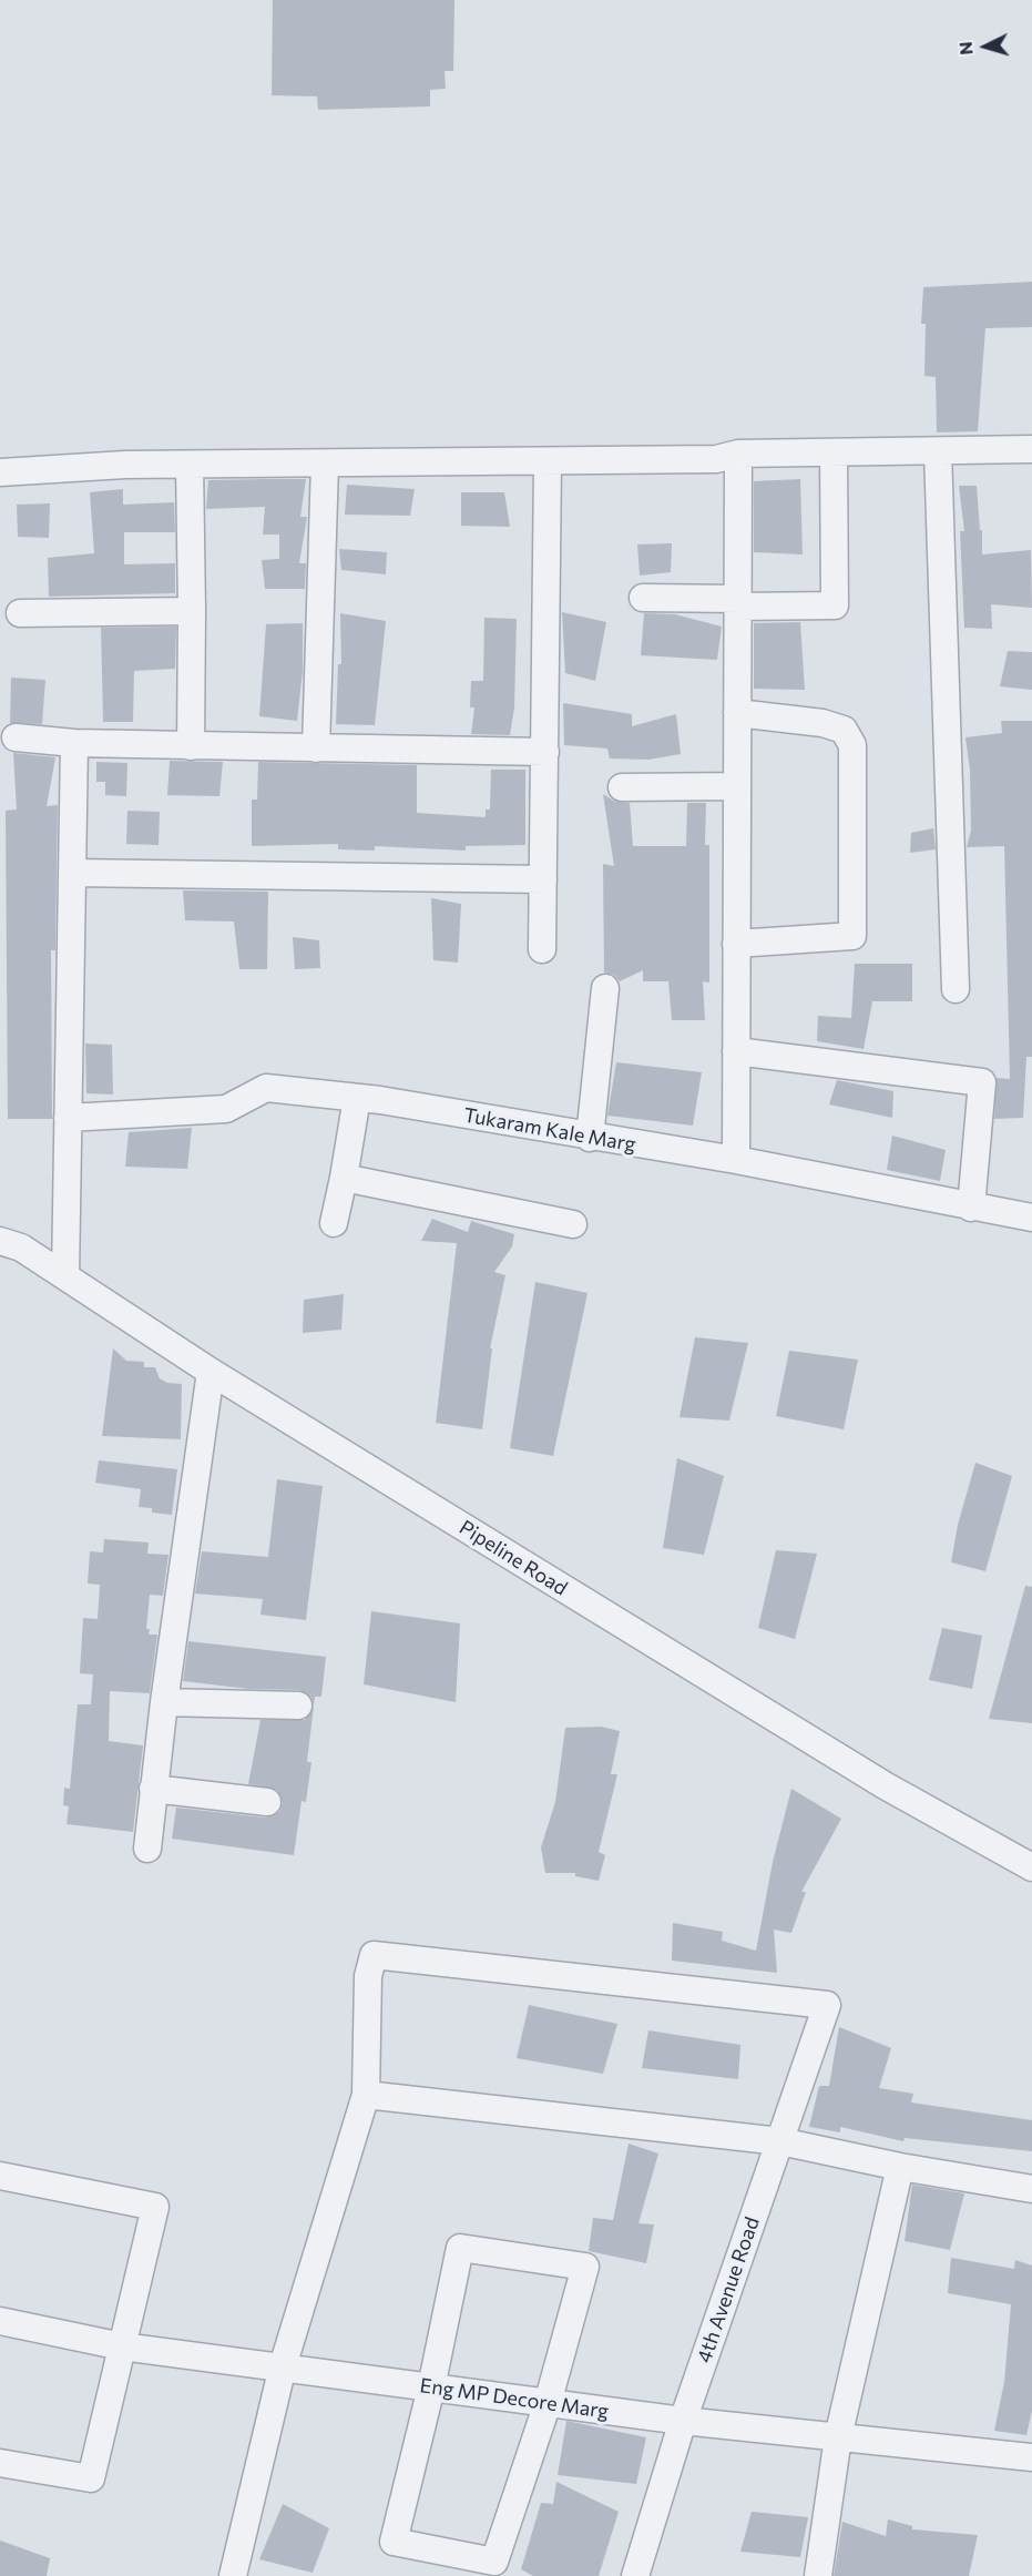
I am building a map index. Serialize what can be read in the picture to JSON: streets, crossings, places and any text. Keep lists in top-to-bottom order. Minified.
{"streets":{"street":["Tukaram Kale Marg","Pipeline Road","4th Avenue Road","Eng MP Decore Marg"]},"crossings":[["4th Avenue Road","Eng MP Decore Marg"]],"north":"left"}
